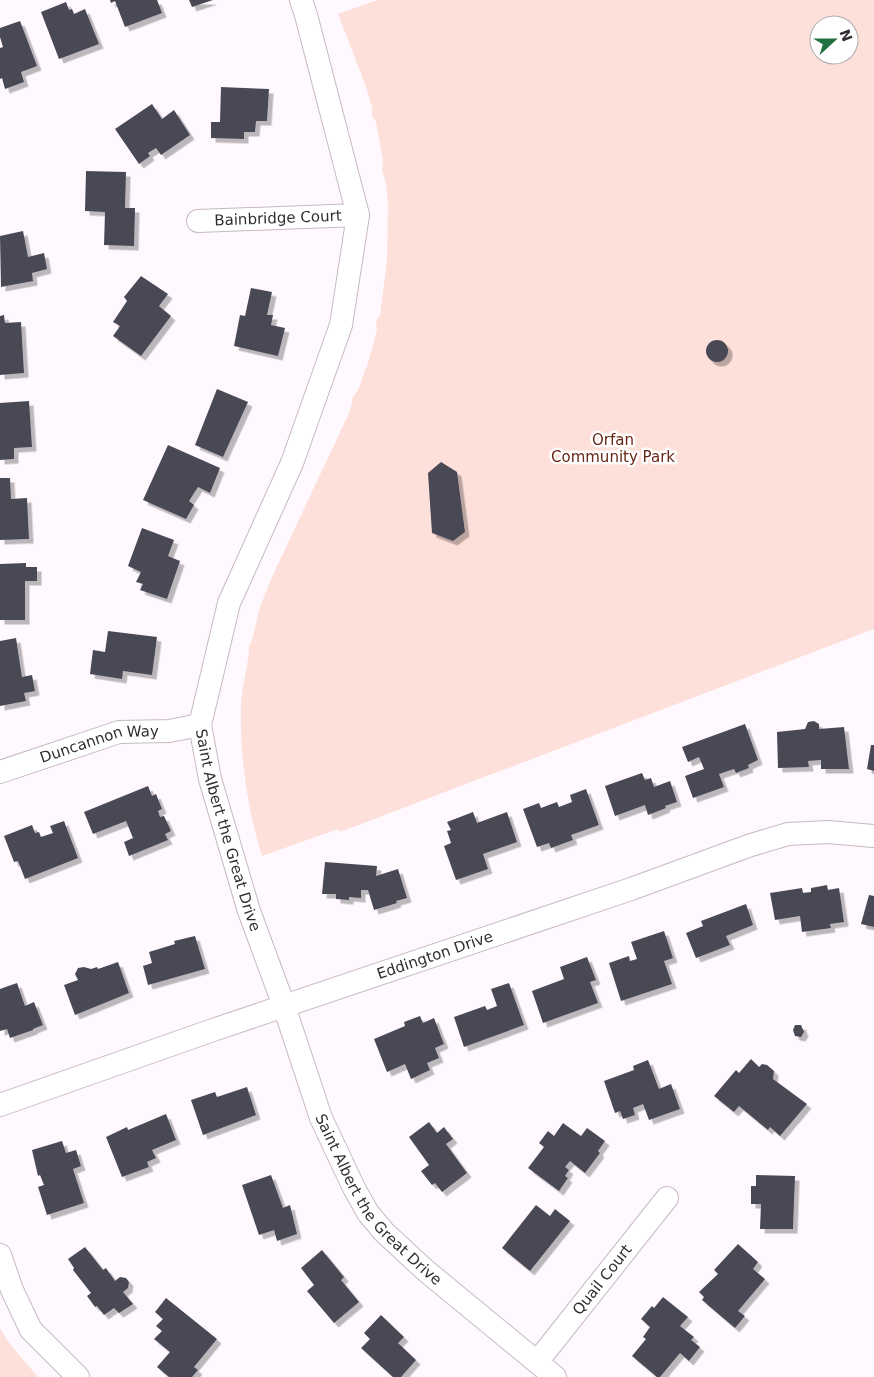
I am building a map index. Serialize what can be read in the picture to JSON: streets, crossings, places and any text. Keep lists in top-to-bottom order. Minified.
{"streets":{"street":["Bainbridge Court","Duncannon Way","Saint Albert the Great Drive","Eddington Drive","Quail Court"]},"crossings":[["Bainbridge Court","Saint Albert the Great Drive"],["Duncannon Way","Saint Albert the Great Drive"],["Saint Albert the Great Drive","Eddington Drive"],["Saint Albert the Great Drive","Quail Court"]],"parks":["Orfan Community Park"],"north":"right"}
